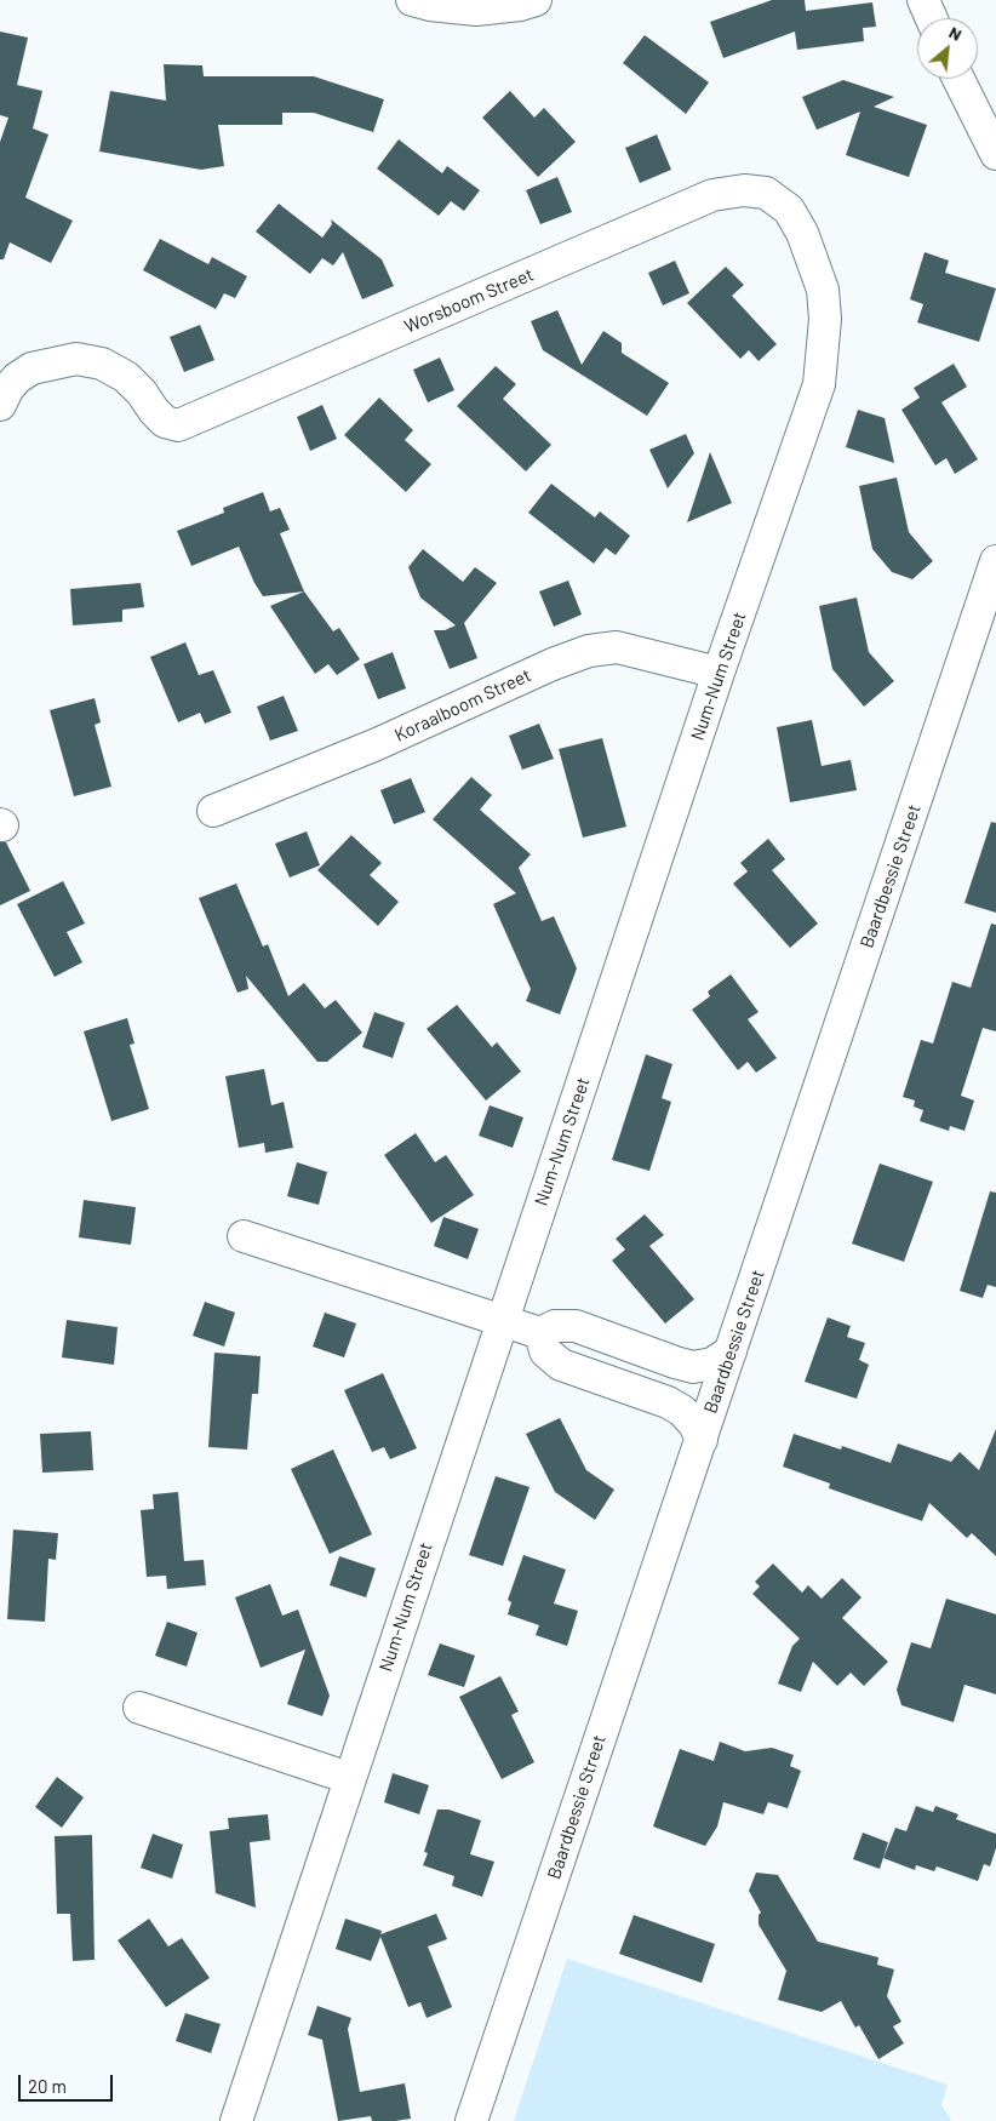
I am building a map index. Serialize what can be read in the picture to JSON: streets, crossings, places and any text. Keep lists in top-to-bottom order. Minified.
{"streets":{"street":["Worsboom Street","Num-Num Street","Koraalboom Street","Baardbessie Street"]},"crossings":[["Worsboom Street","Num-Num Street"],["Num-Num Street","Koraalboom Street"]],"scale_bar":"20 m","north":"top right"}
